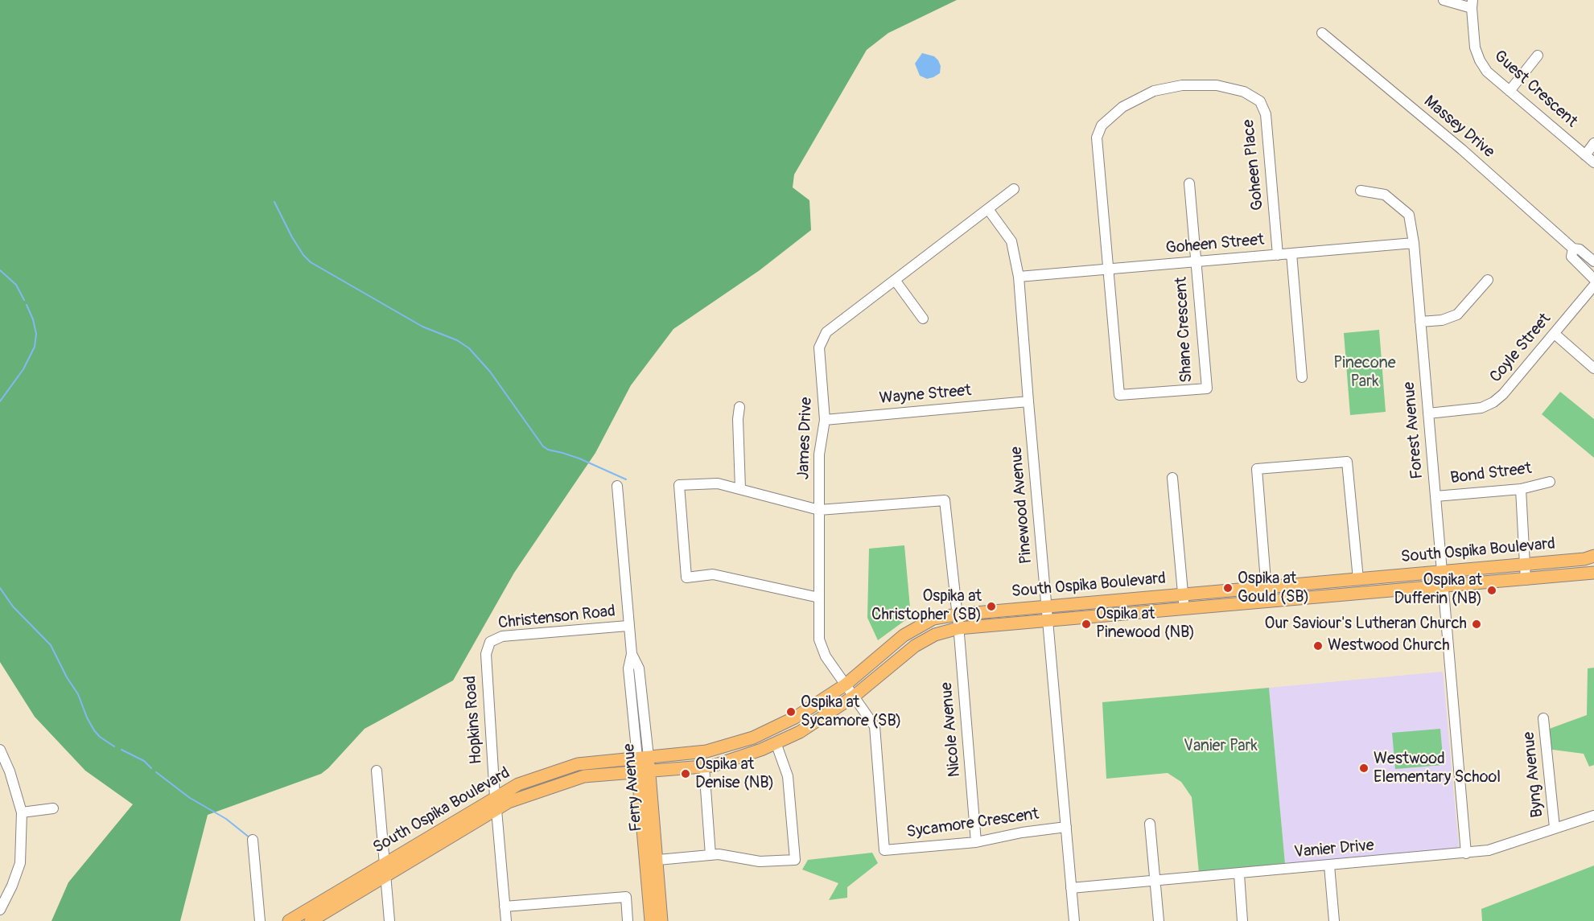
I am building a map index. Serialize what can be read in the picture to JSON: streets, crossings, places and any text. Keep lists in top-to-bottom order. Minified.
{"streets":{"main road":["South Ospika Boulevard","Ferry Avenue"],"street":["Guest Crescent","Massey Drive","Goheen Place","Goheen Street","Shane Crescent","Coyle Street","Wayne Street","Forest Avenue","James Drive","Bond Street","Pinewood Avenue","Christenson Road","Hopkins Road","Nicole Avenue","Byng Avenue","Sycamore Crescent","Vanier Drive"]},"crossings":[["Goheen Place","Goheen Street"],["Goheen Place","Shane Crescent"],["Goheen Street","Shane Crescent"],["Goheen Street","Forest Avenue"],["Goheen Street","Pinewood Avenue"],["Coyle Street","Forest Avenue"],["Wayne Street","James Drive"],["Wayne Street","Pinewood Avenue"],["Forest Avenue","Bond Street"],["Forest Avenue","South Ospika Boulevard"],["Forest Avenue","Vanier Drive"],["James Drive","Pinewood Avenue"],["James Drive","South Ospika Boulevard"],["James Drive","Nicole Avenue"],["James Drive","Sycamore Crescent"],["Pinewood Avenue","South Ospika Boulevard"],["Pinewood Avenue","Sycamore Crescent"],["Pinewood Avenue","Vanier Drive"],["South Ospika Boulevard","Hopkins Road"],["South Ospika Boulevard","Nicole Avenue"],["South Ospika Boulevard","Ferry Avenue"],["South Ospika Boulevard","Sycamore Crescent"],["Christenson Road","Hopkins Road"],["Christenson Road","Ferry Avenue"],["Nicole Avenue","Sycamore Crescent"],["Byng Avenue","Vanier Drive"]],"parks":["Pinecone Park","Vanier Park"],"places":["Ospika at Gould (SB)","Ospika at Dufferin (NB)","Ospika at Christopher (SB)","Ospika at Pinewood (NB)","Our Saviour's Lutheran Church","Westwood Church","Ospika at Sycamore (SB)","Westwood Elementary School","Ospika at Denise (NB)"]}
